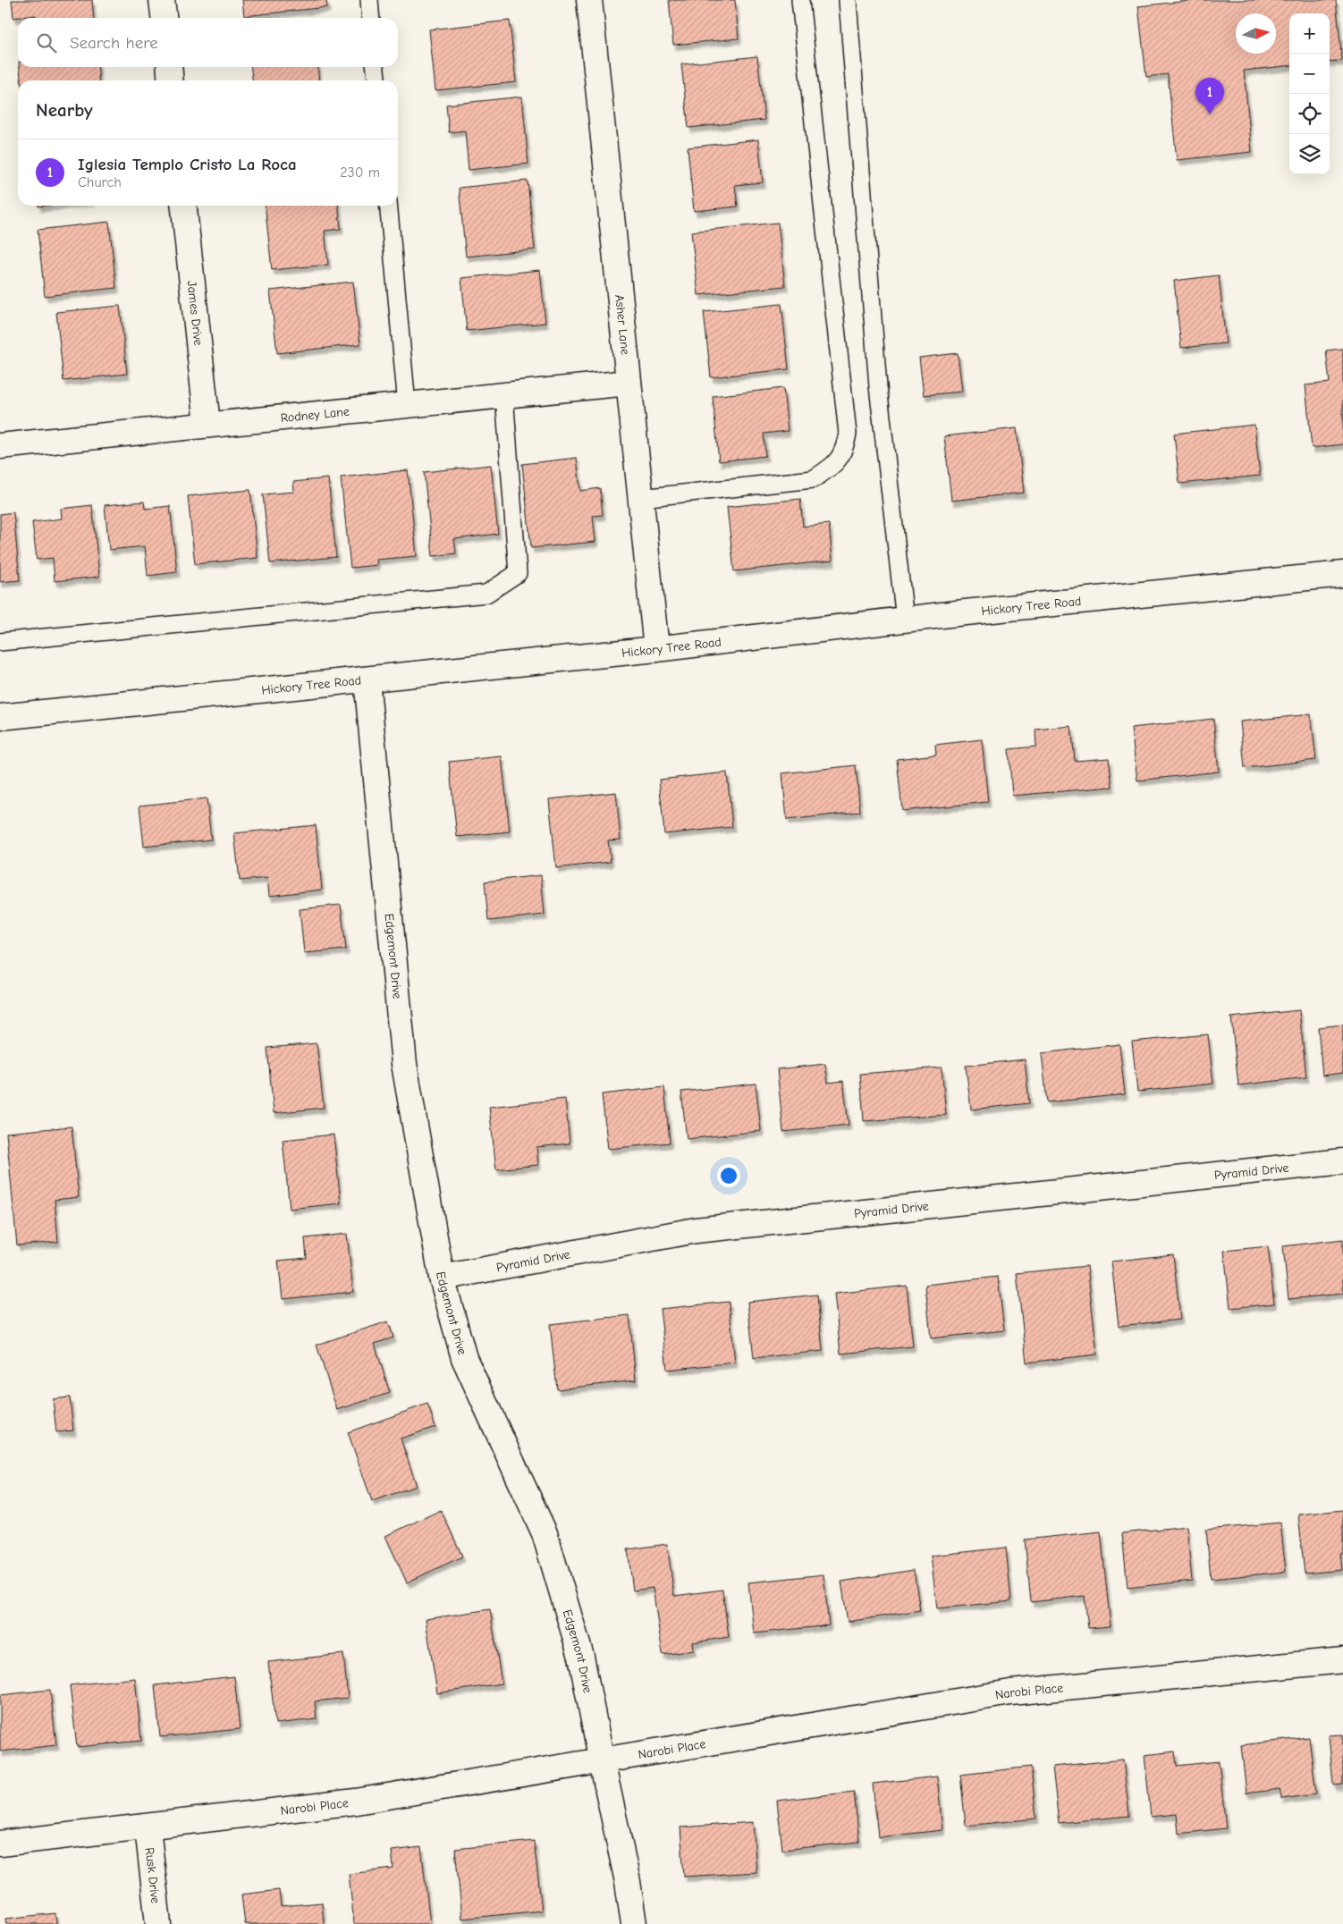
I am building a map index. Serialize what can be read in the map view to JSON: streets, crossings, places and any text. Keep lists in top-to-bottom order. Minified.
{"streets":{"street":["James Drive","Asher Lane","Rodney Lane","Hickory Tree Road","Edgemont Drive","Pyramid Drive","Narobi Place","Rusk Drive"]},"crossings":[["James Drive","Rodney Lane"],["Asher Lane","Rodney Lane"],["Asher Lane","Hickory Tree Road"],["Hickory Tree Road","Edgemont Drive"],["Edgemont Drive","Pyramid Drive"],["Edgemont Drive","Narobi Place"],["Narobi Place","Rusk Drive"]],"north":"right","page":{"map_buttons":["+","−"],"search":"Search here","pins":"1","heading":"Nearby","list":[{"mark":"1","name":"Iglesia Templo Cristo La Roca","note":"Church","value":"230 m"}]}}
